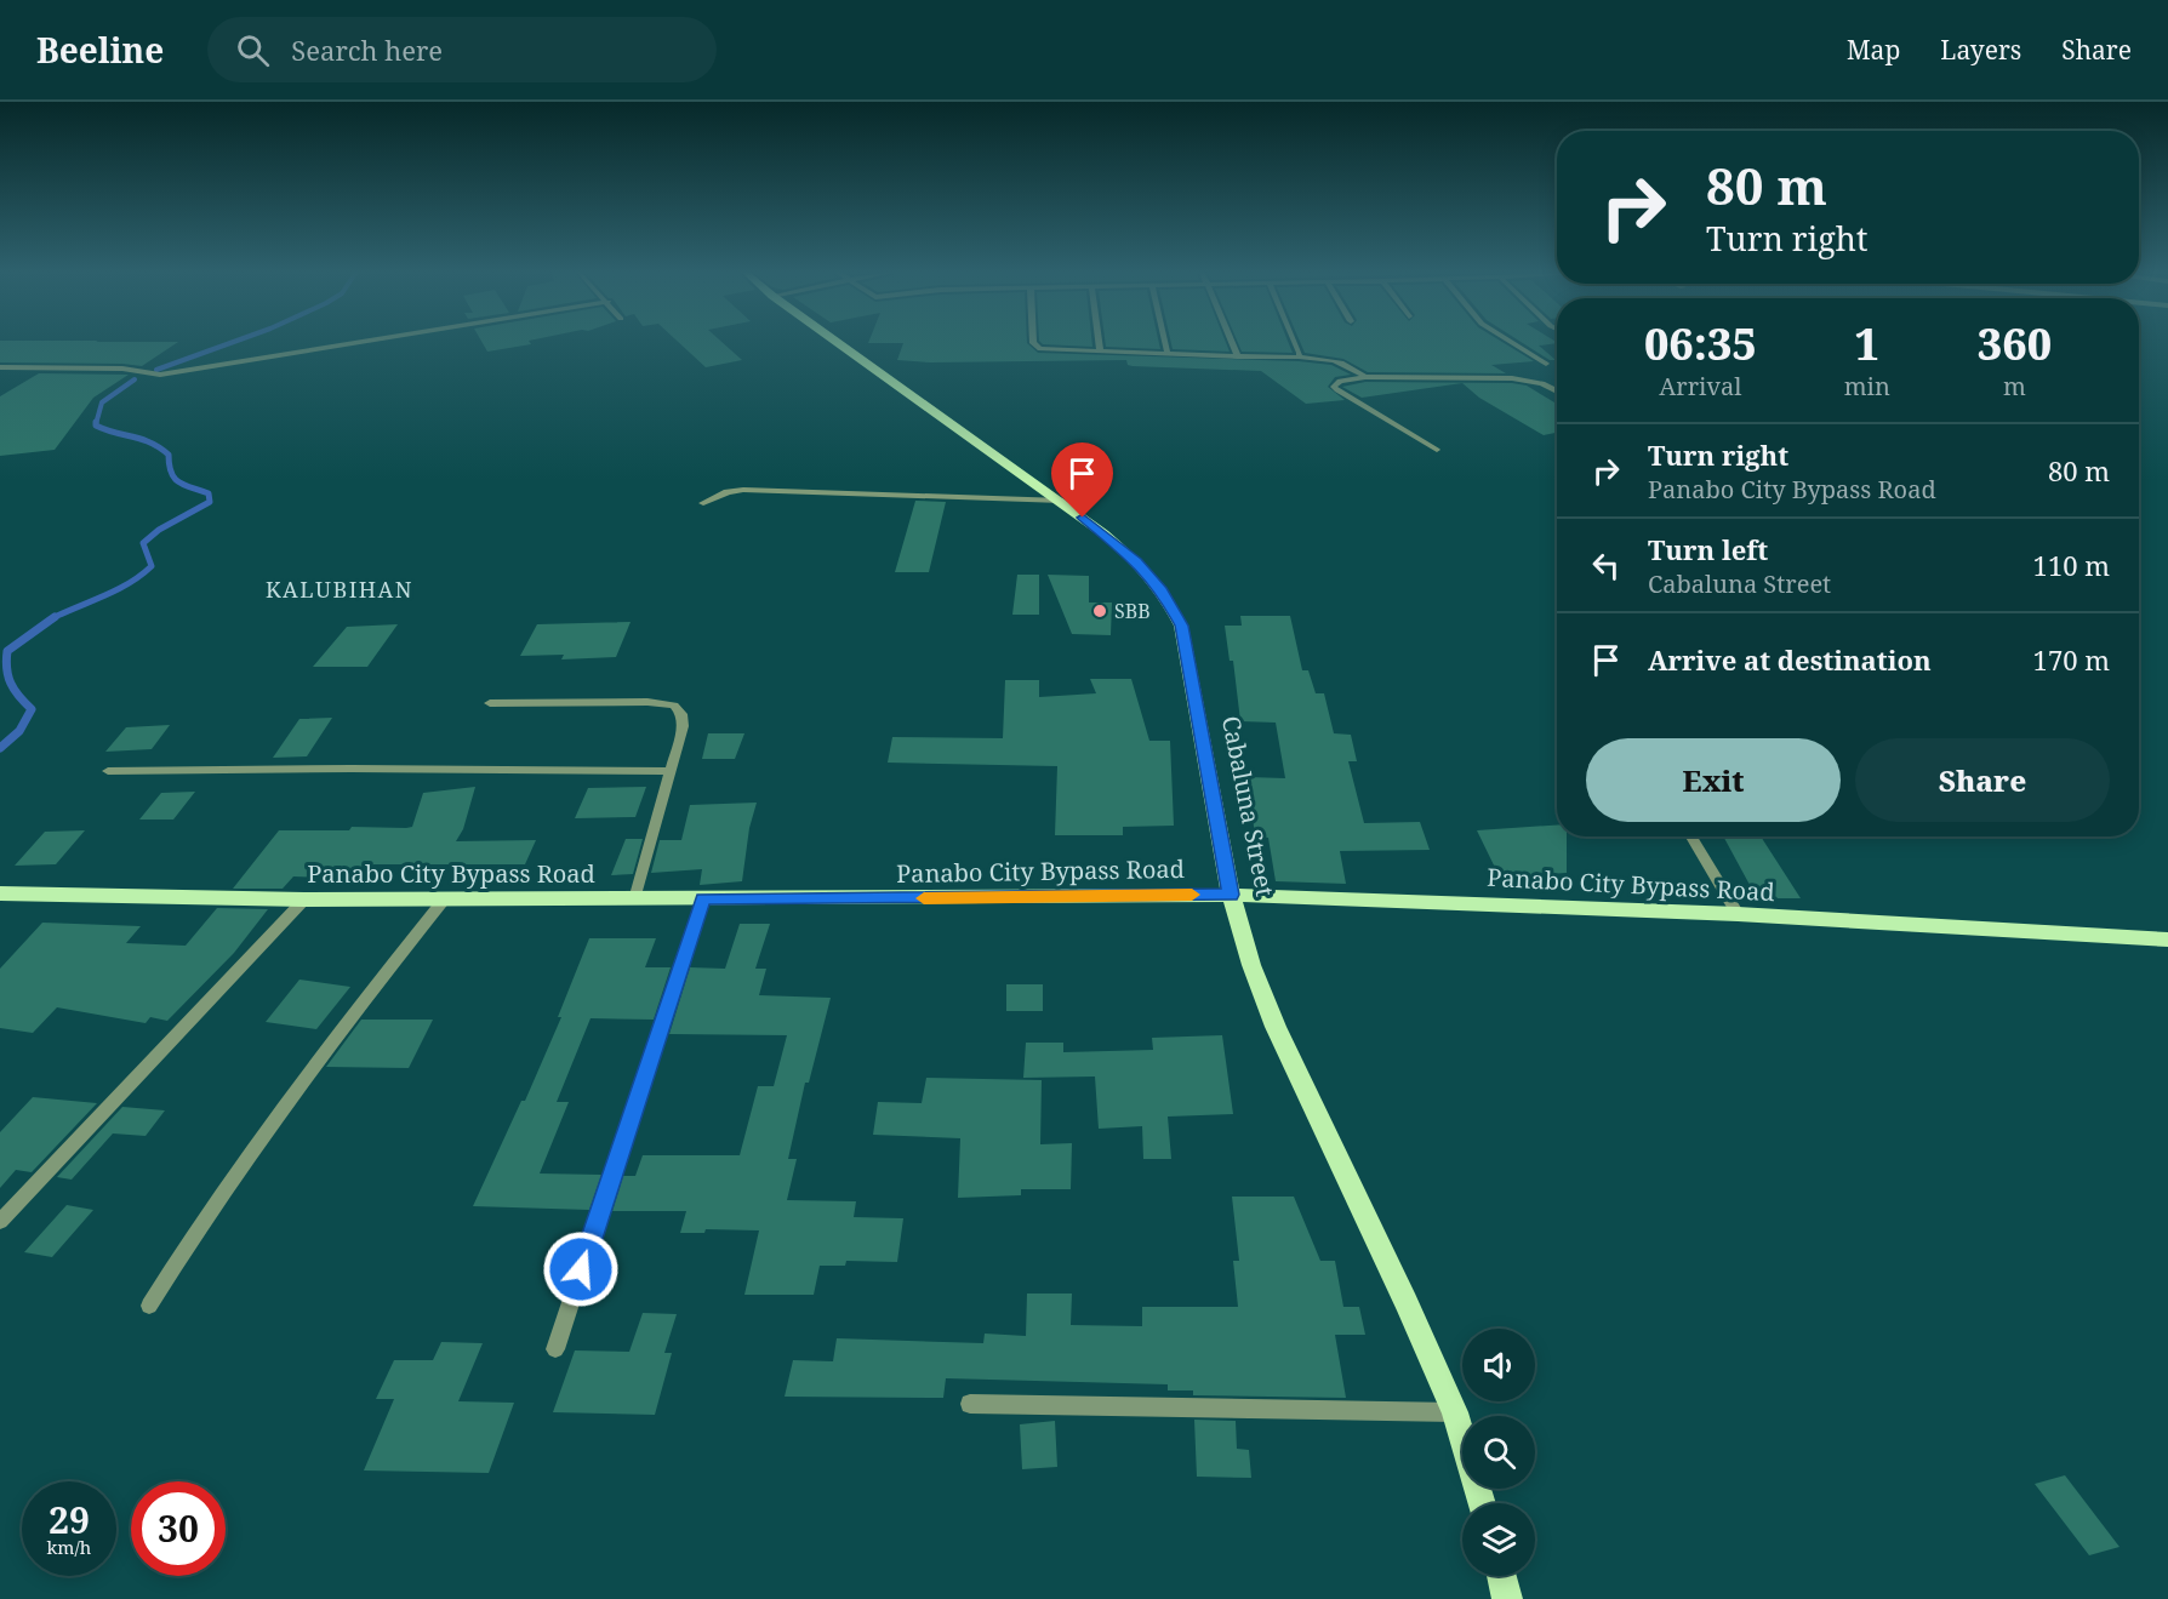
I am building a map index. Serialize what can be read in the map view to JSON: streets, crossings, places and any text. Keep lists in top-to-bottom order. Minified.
{"streets":{"main road":["Cabaluna Street","Panabo City Bypass Road"]},"crossings":[["Cabaluna Street","Panabo City Bypass Road"]],"districts":["KALUBIHAN"],"places":["SBB"],"page":{"header":"Beeline","search":"Search here","nav":["Map","Layers","Share"],"turn":["80 m","Turn right"],"eta":["06:35","Arrival","1","min","360","m"],"list":[{"name":"Turn right","note":"Panabo City Bypass Road","value":"80 m"},{"name":"Turn left","note":"Cabaluna Street","value":"110 m"},{"name":"Arrive at destination","value":"170 m"}],"buttons":["Exit","Share"],"speed":"29 km/h","limit":"30"}}
